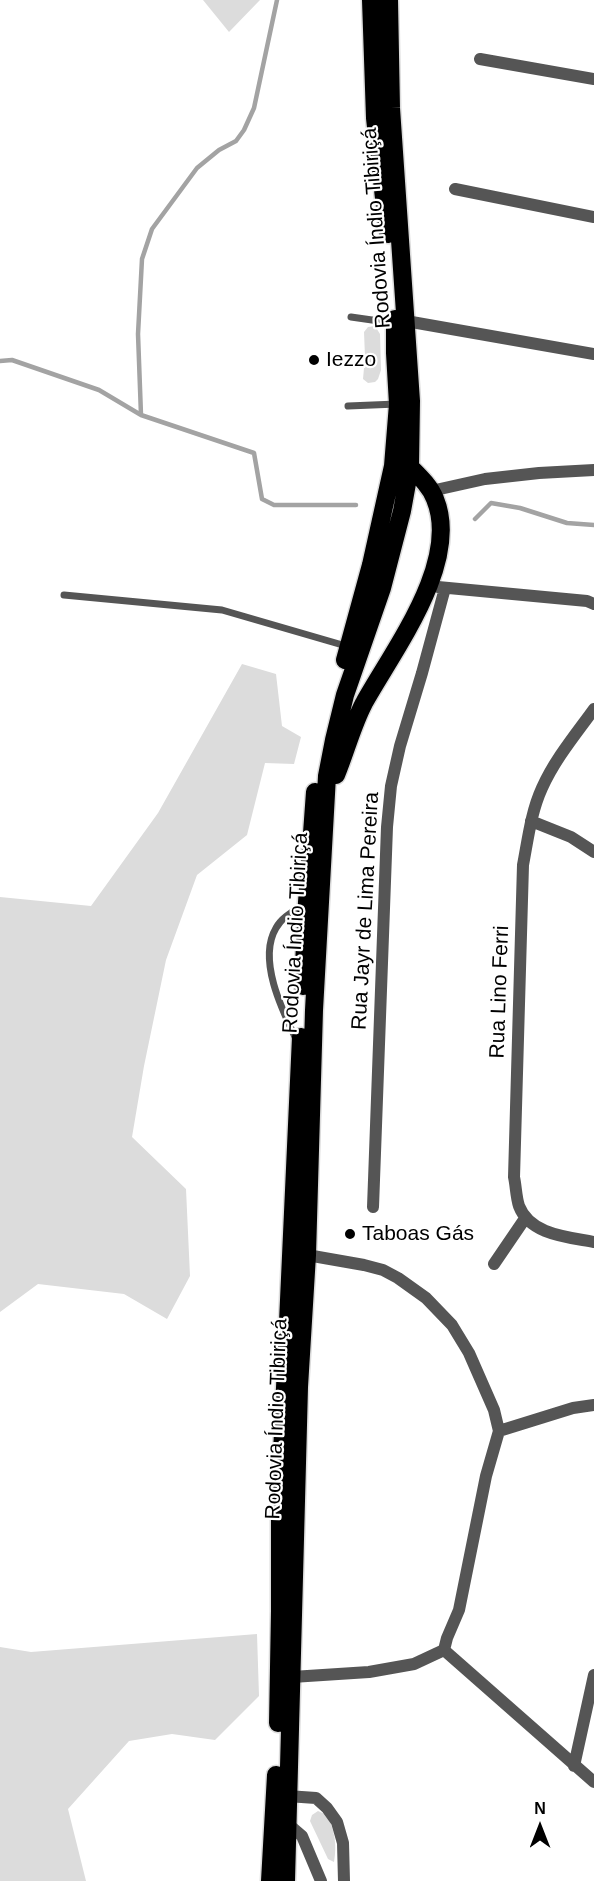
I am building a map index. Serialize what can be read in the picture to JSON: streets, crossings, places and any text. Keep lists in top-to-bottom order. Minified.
{"streets":{"highway":["Rodovia Índio Tibiriçá"],"street":["Rua Jayr de Lima Pereira","Rua Lino Ferri"]},"places":["Iezzo","Taboas Gás"],"north":"top"}
